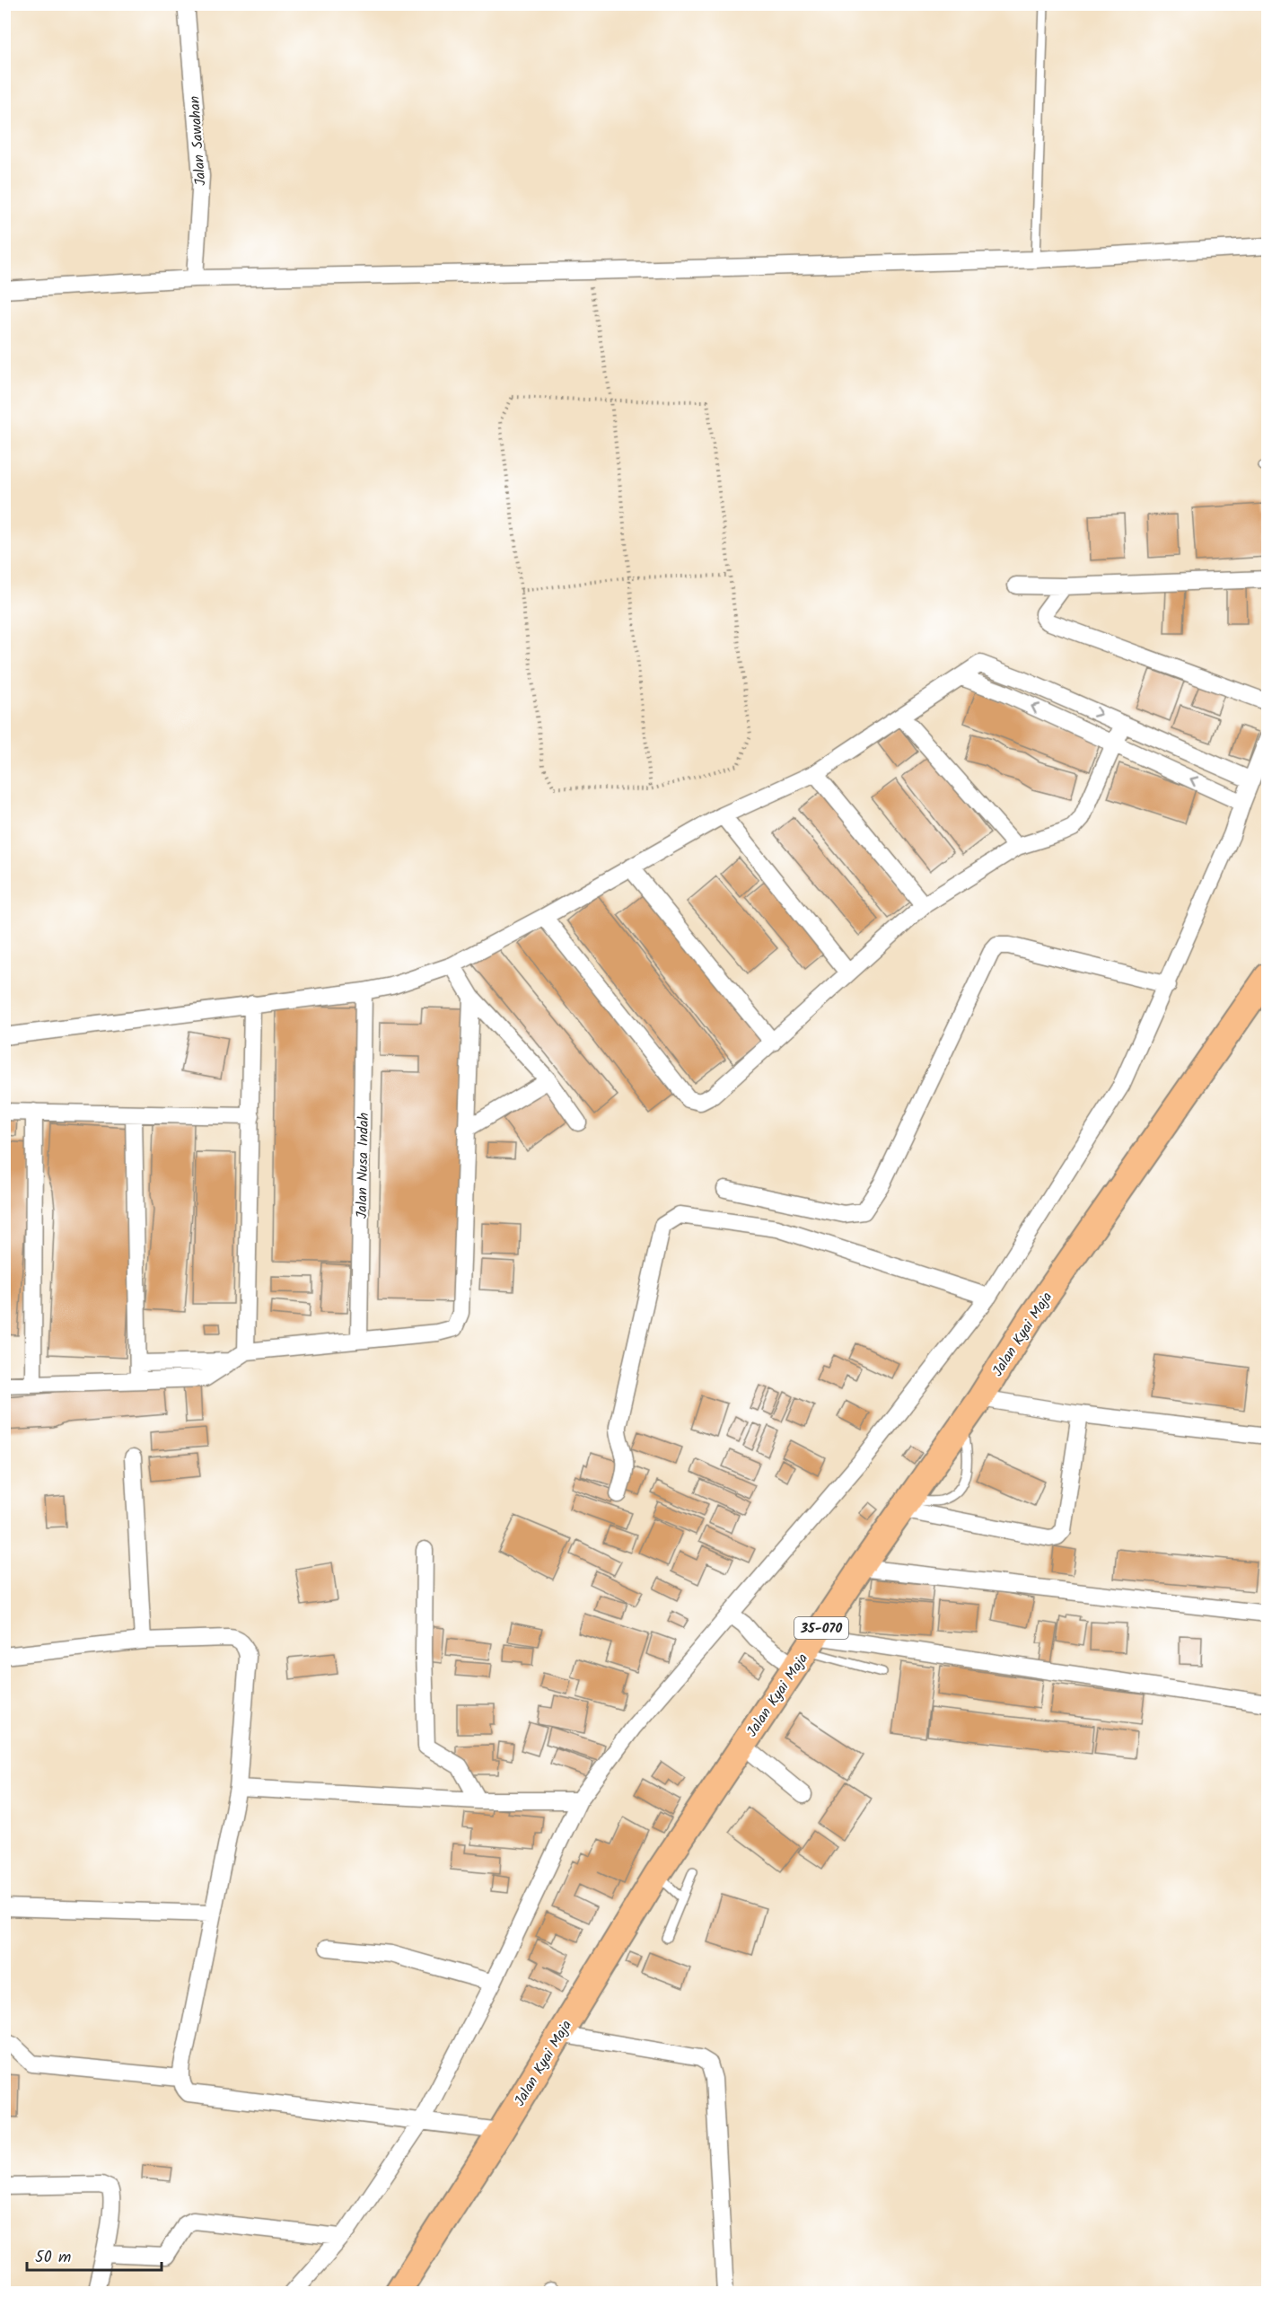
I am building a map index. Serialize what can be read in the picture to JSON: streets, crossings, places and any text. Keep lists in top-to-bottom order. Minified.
{"streets":{"main road":["Jalan Kyai Maja","35-070"],"street":["Jalan Sawahan","Jalan Nusa Indah"]},"scale_bar":"50 m"}
